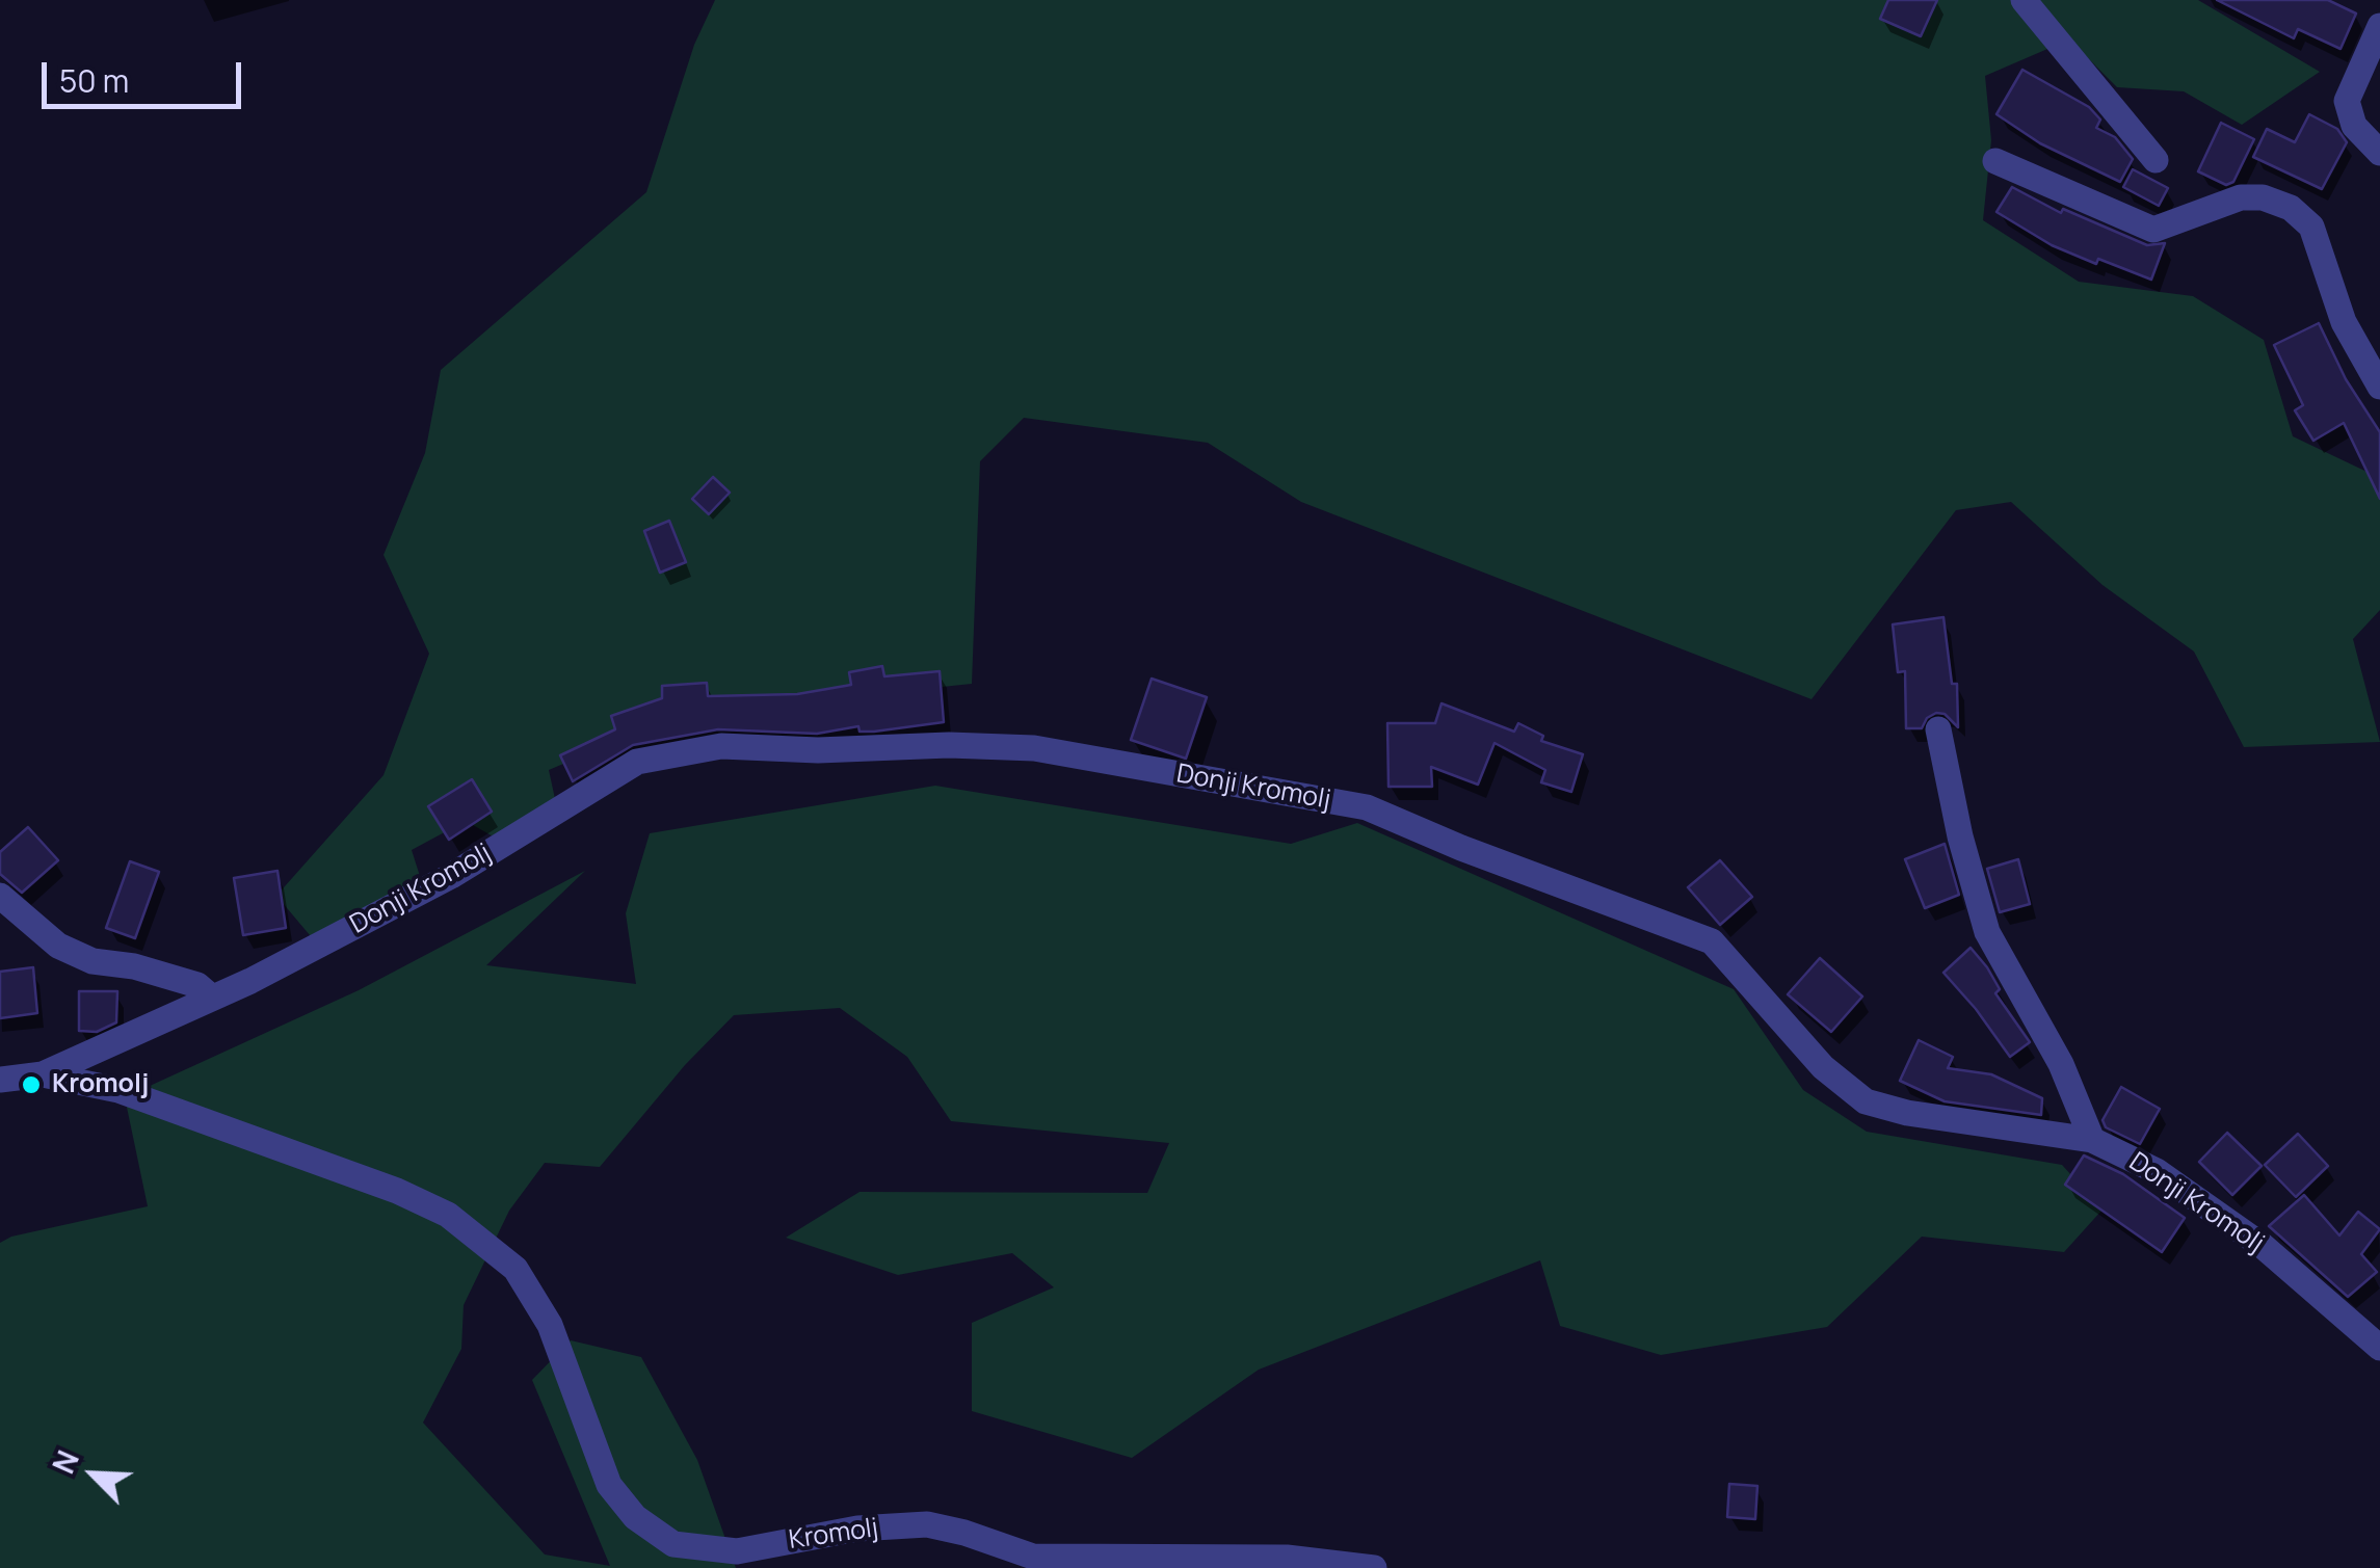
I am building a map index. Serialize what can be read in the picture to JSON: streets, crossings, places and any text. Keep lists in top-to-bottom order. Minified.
{"streets":{"street":["Donji Kromolj","Kromolj"]},"crossings":[["Donji Kromolj","Kromolj"]],"places":["Kromolj"],"scale_bar":"50 m","north":"top left"}
